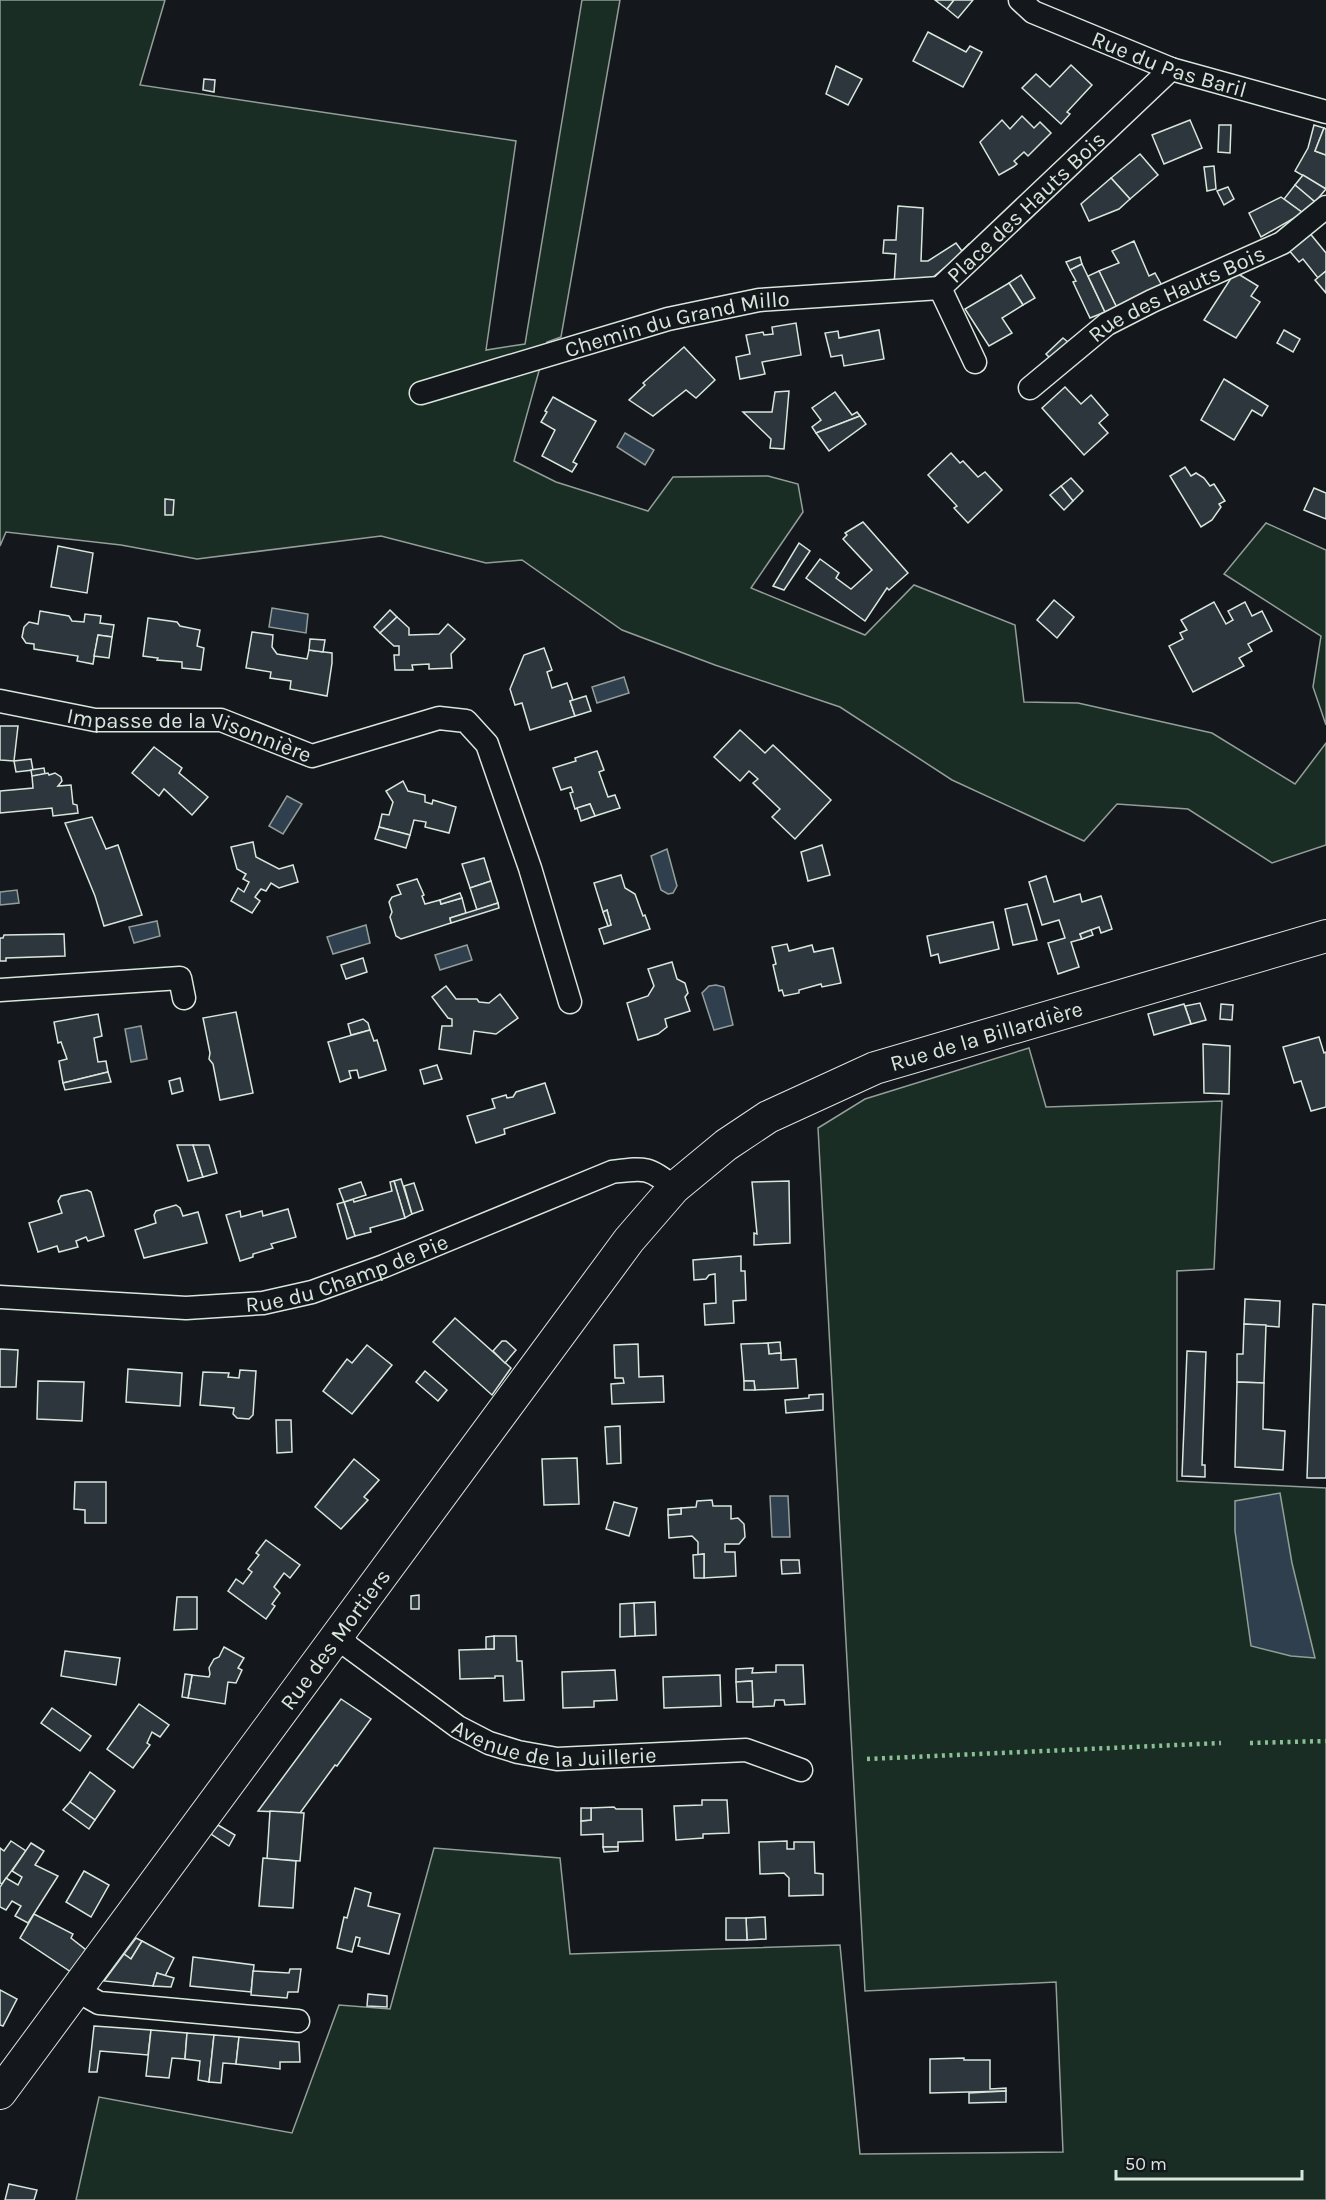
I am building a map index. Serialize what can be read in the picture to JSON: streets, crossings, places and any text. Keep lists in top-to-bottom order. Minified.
{"streets":{"street":["Rue du Pas Baril","Place des Hauts Bois","Rue des Hauts Bois","Chemin du Grand Millo","Impasse de la Visonnière","Rue de la Billardière","Rue du Champ de Pie","Rue des Mortiers","Avenue de la Juillerie"]},"crossings":[["Rue du Pas Baril","Place des Hauts Bois"],["Place des Hauts Bois","Chemin du Grand Millo"],["Rue de la Billardière","Rue du Champ de Pie"],["Rue de la Billardière","Rue des Mortiers"],["Rue du Champ de Pie","Rue des Mortiers"],["Rue des Mortiers","Avenue de la Juillerie"]],"scale_bar":"50 m"}
